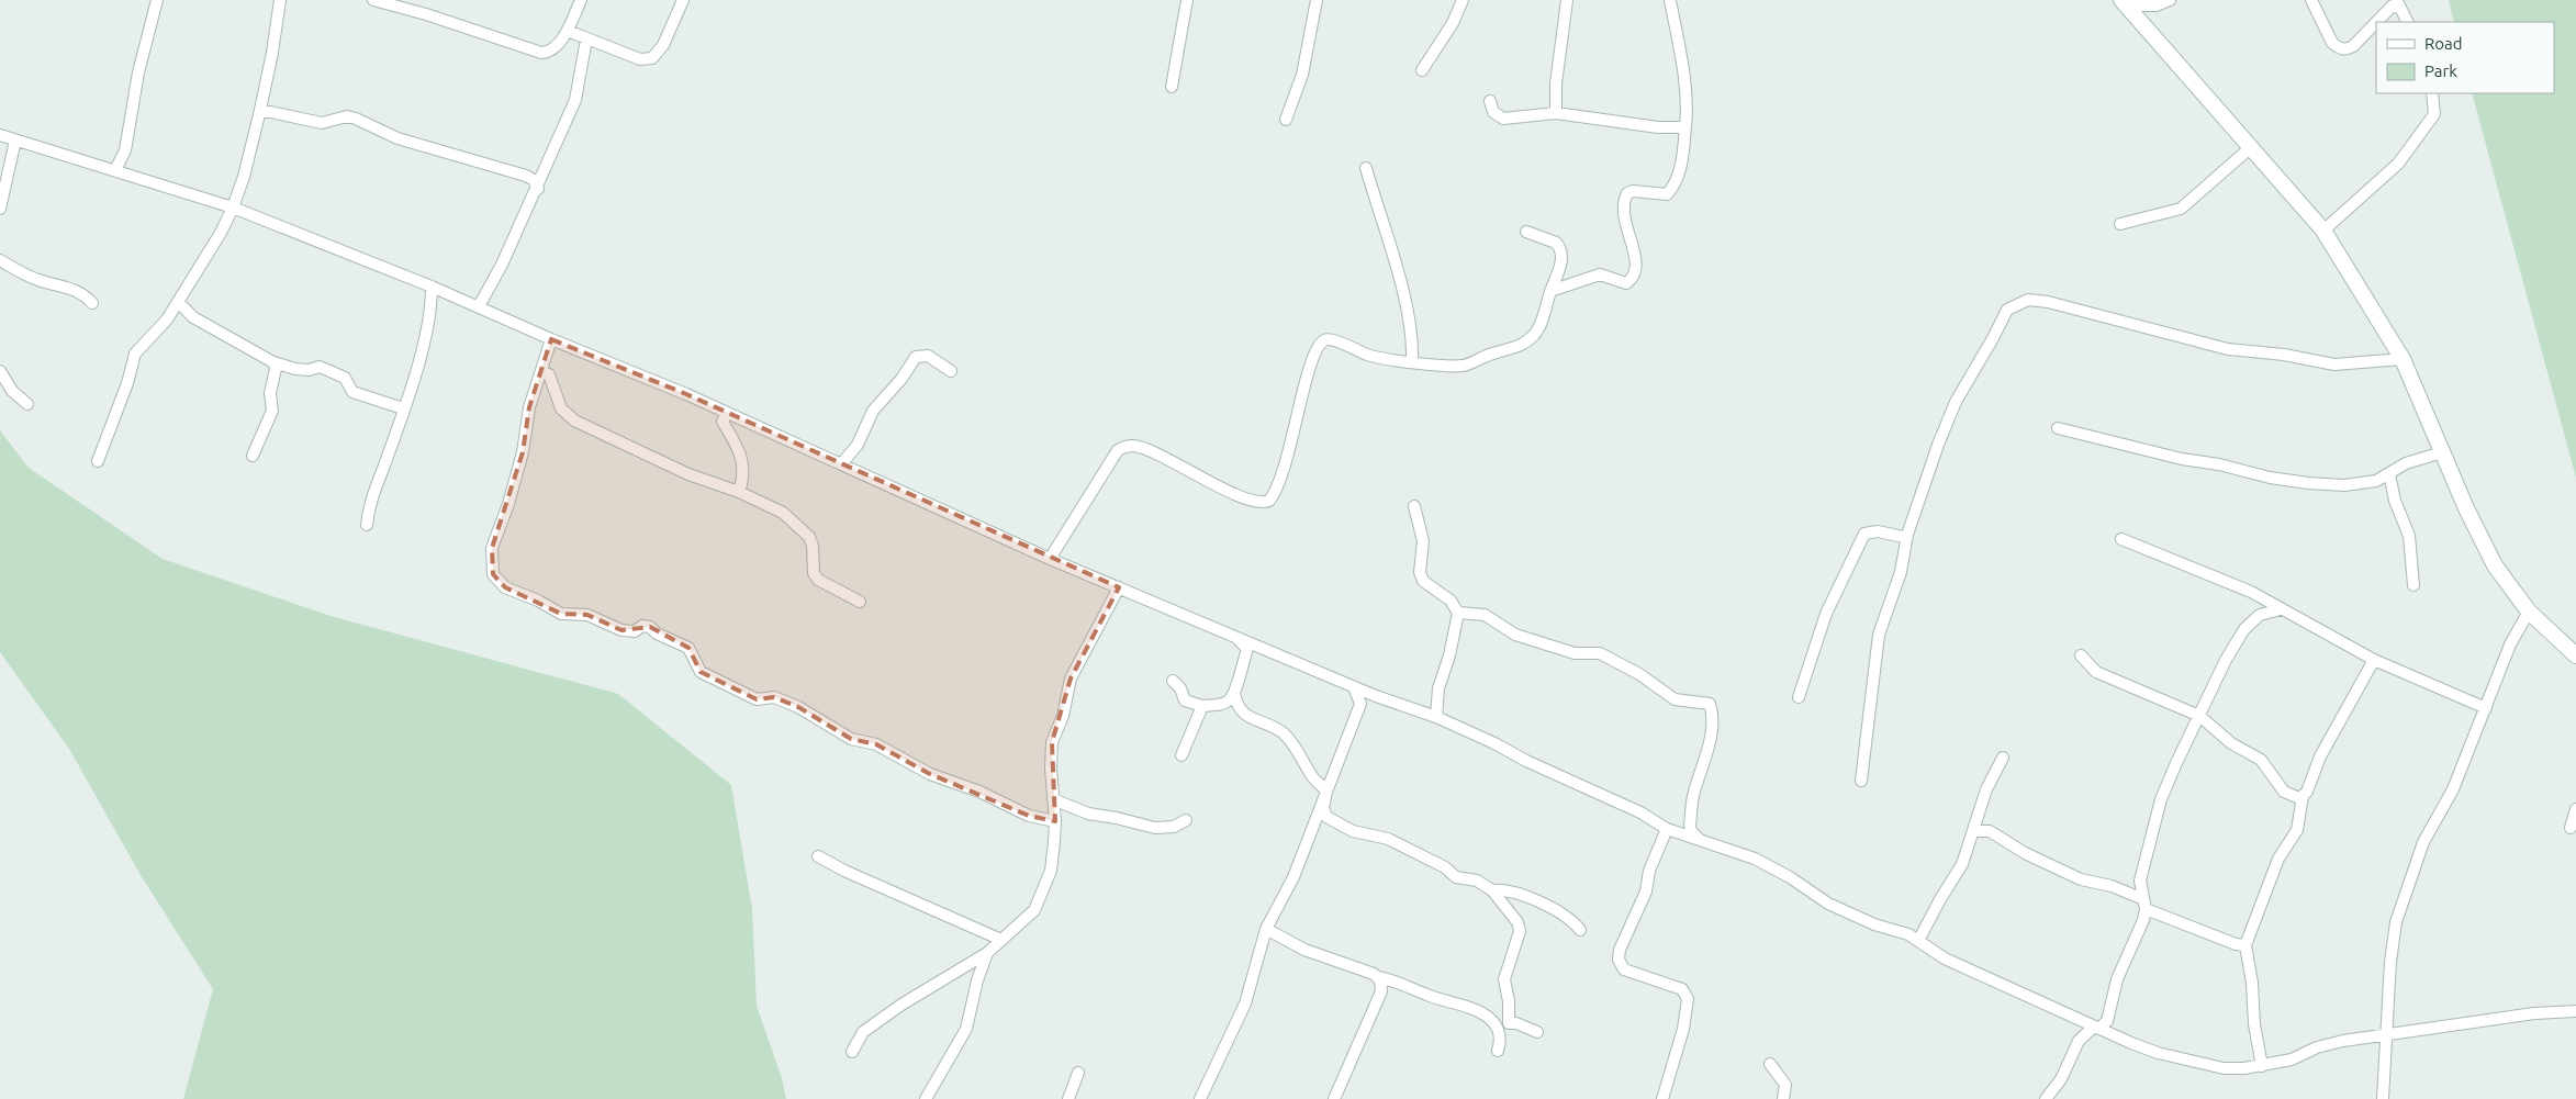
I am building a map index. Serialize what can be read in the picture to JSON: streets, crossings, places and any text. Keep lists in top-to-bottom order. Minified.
{"legend":["Road","Park"]}
